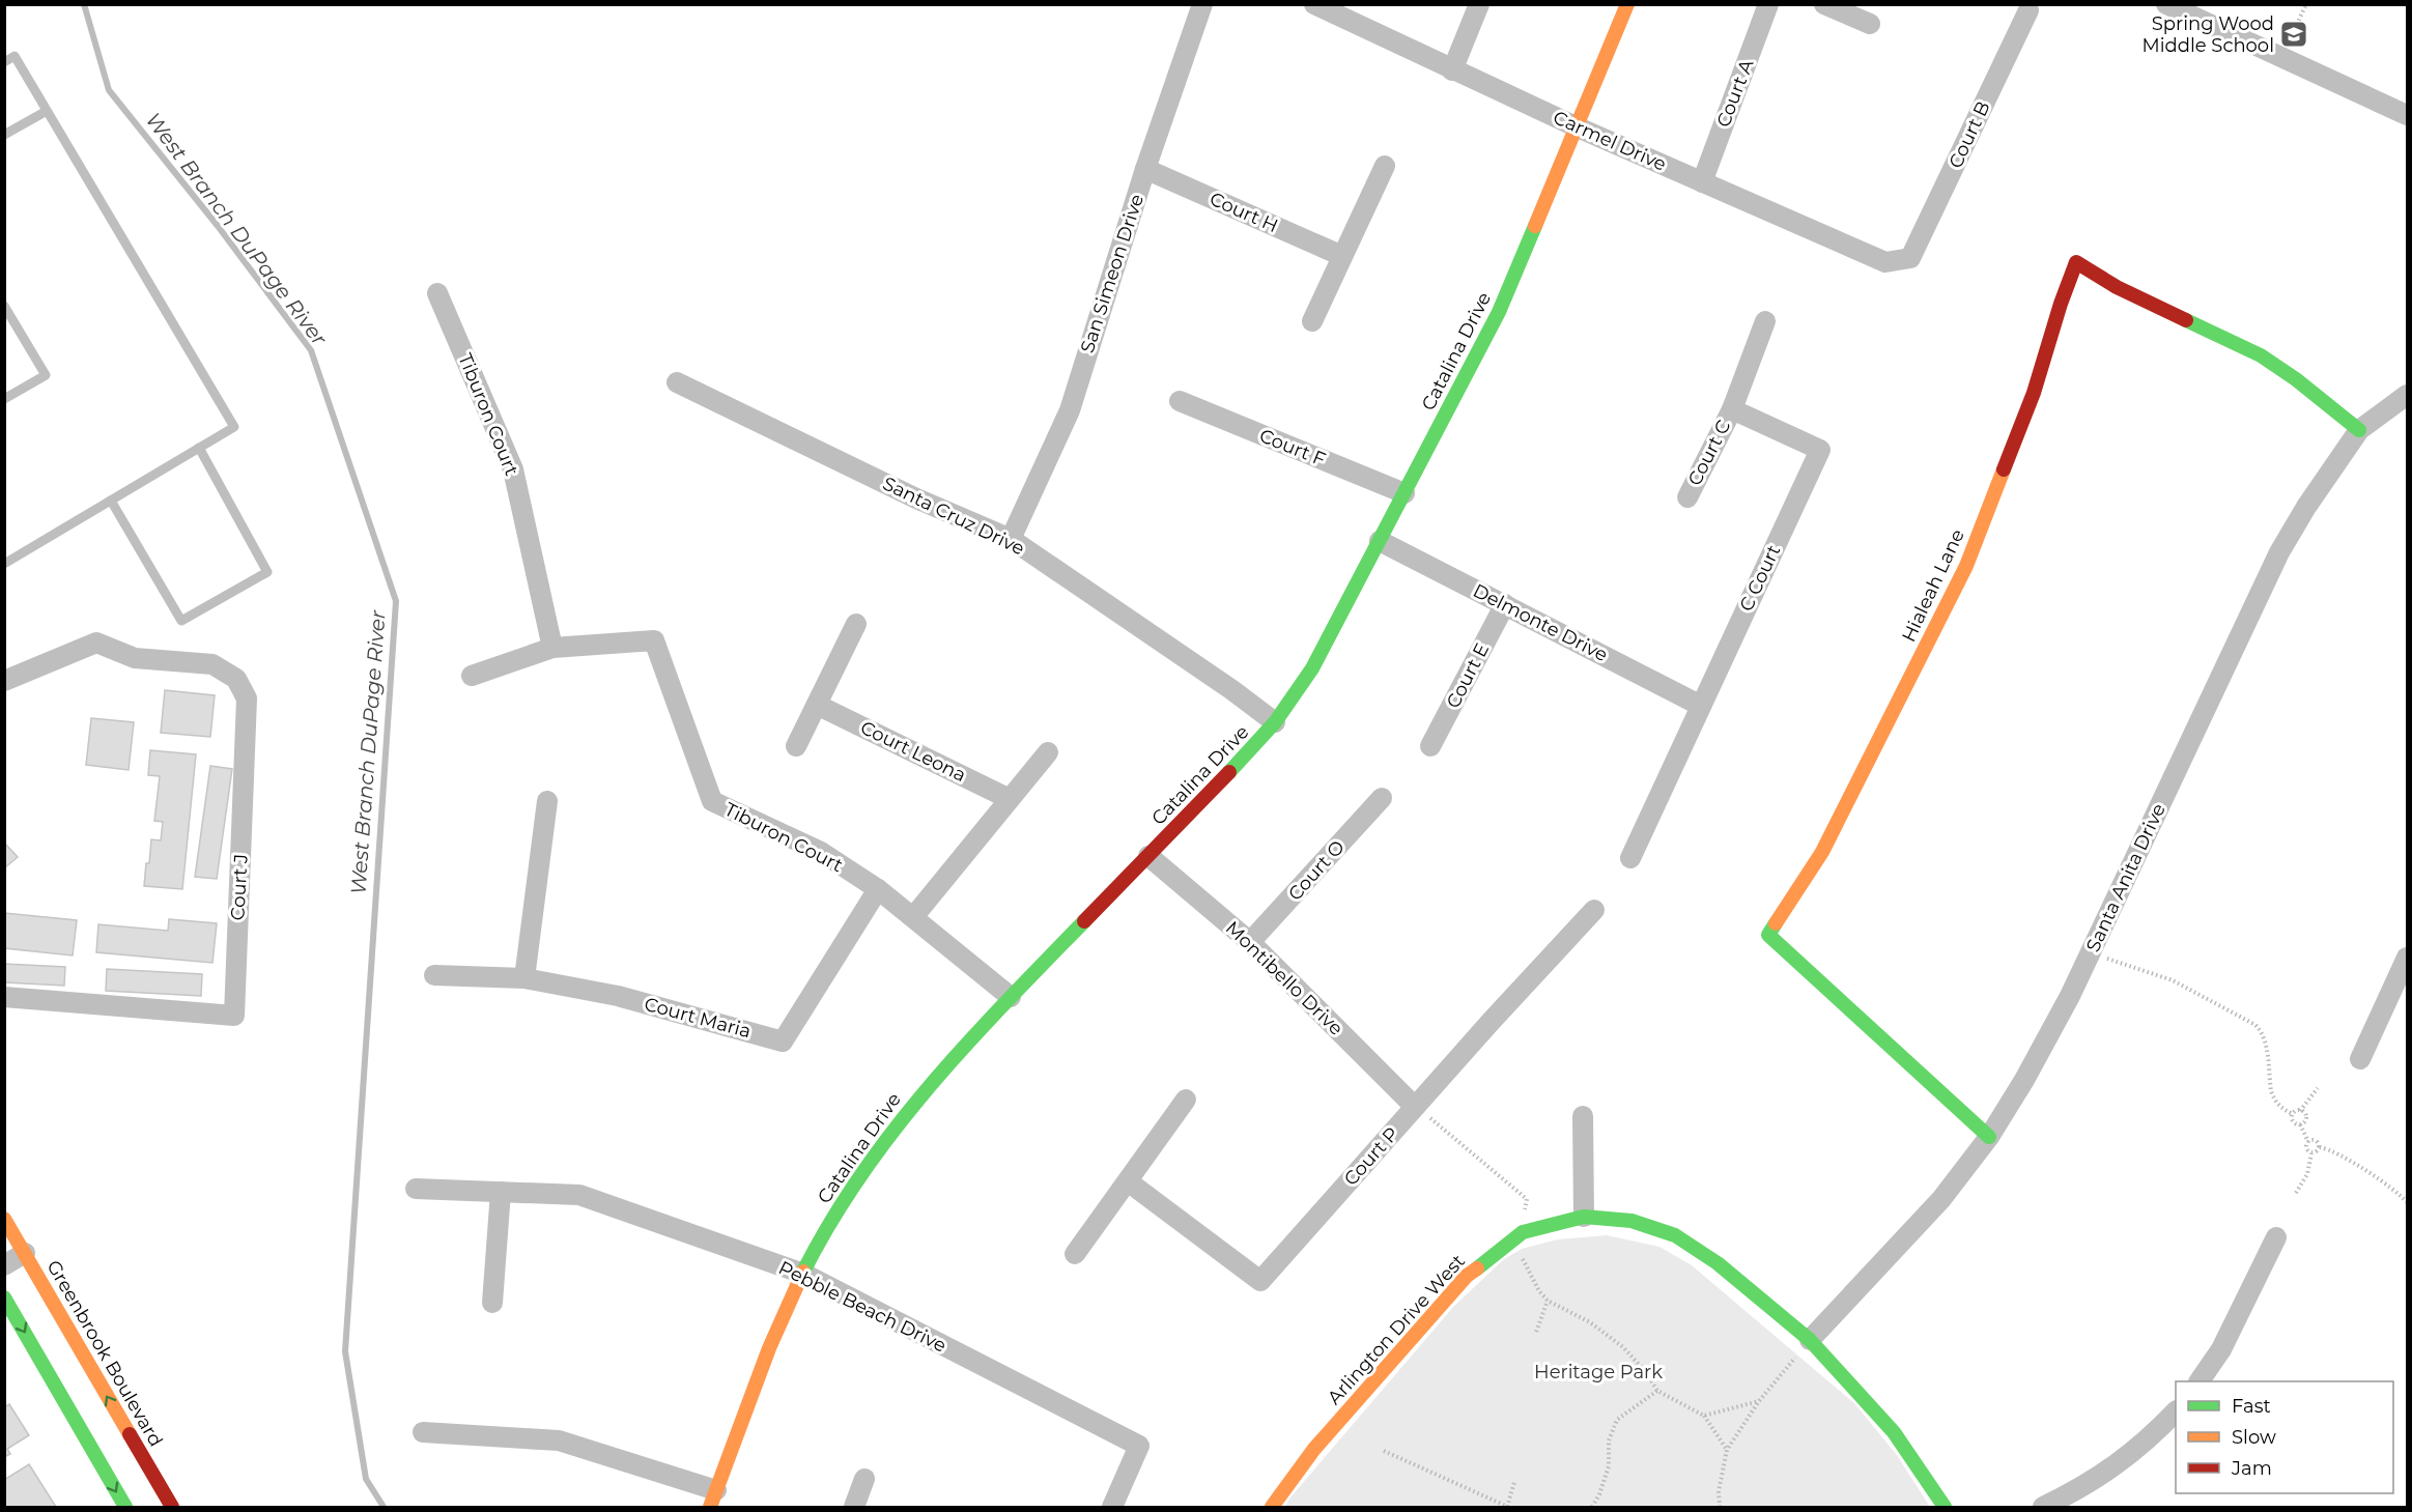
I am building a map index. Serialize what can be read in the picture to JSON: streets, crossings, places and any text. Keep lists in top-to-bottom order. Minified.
{"streets":{"street":["Court A","Court B","Carmel Drive","Court H","San Simeon Drive","Catalina Drive","Tiburon Court","Court F","Court C","Santa Cruz Drive","C Court","Hialeah Lane","Delmonte Drive","Court E","Court Leona","Court O","Santa Anita Drive","Court J","Montibello Drive","Court Maria","Court P","Pebble Beach Drive","Arlington Drive West","Greenbrook Boulevard"]},"crossings":[["Court A","Carmel Drive"],["Court B","Carmel Drive"],["Carmel Drive","Catalina Drive"],["Court H","San Simeon Drive"],["San Simeon Drive","Santa Cruz Drive"],["Catalina Drive","Tiburon Court"],["Catalina Drive","Court F"],["Catalina Drive","Santa Cruz Drive"],["Catalina Drive","Delmonte Drive"],["Catalina Drive","Montibello Drive"],["Catalina Drive","Pebble Beach Drive"],["Tiburon Court","Court Maria"],["Court C","C Court"],["C Court","Delmonte Drive"],["Hialeah Lane","Santa Anita Drive"],["Delmonte Drive","Court E"],["Court O","Montibello Drive"],["Santa Anita Drive","Arlington Drive West"],["Montibello Drive","Court P"]],"water":["West Branch DuPage River"],"parks":["Heritage Park"],"places":{"school or university":["Spring Wood Middle School"]},"legend":["Fast","Slow","Jam"]}
